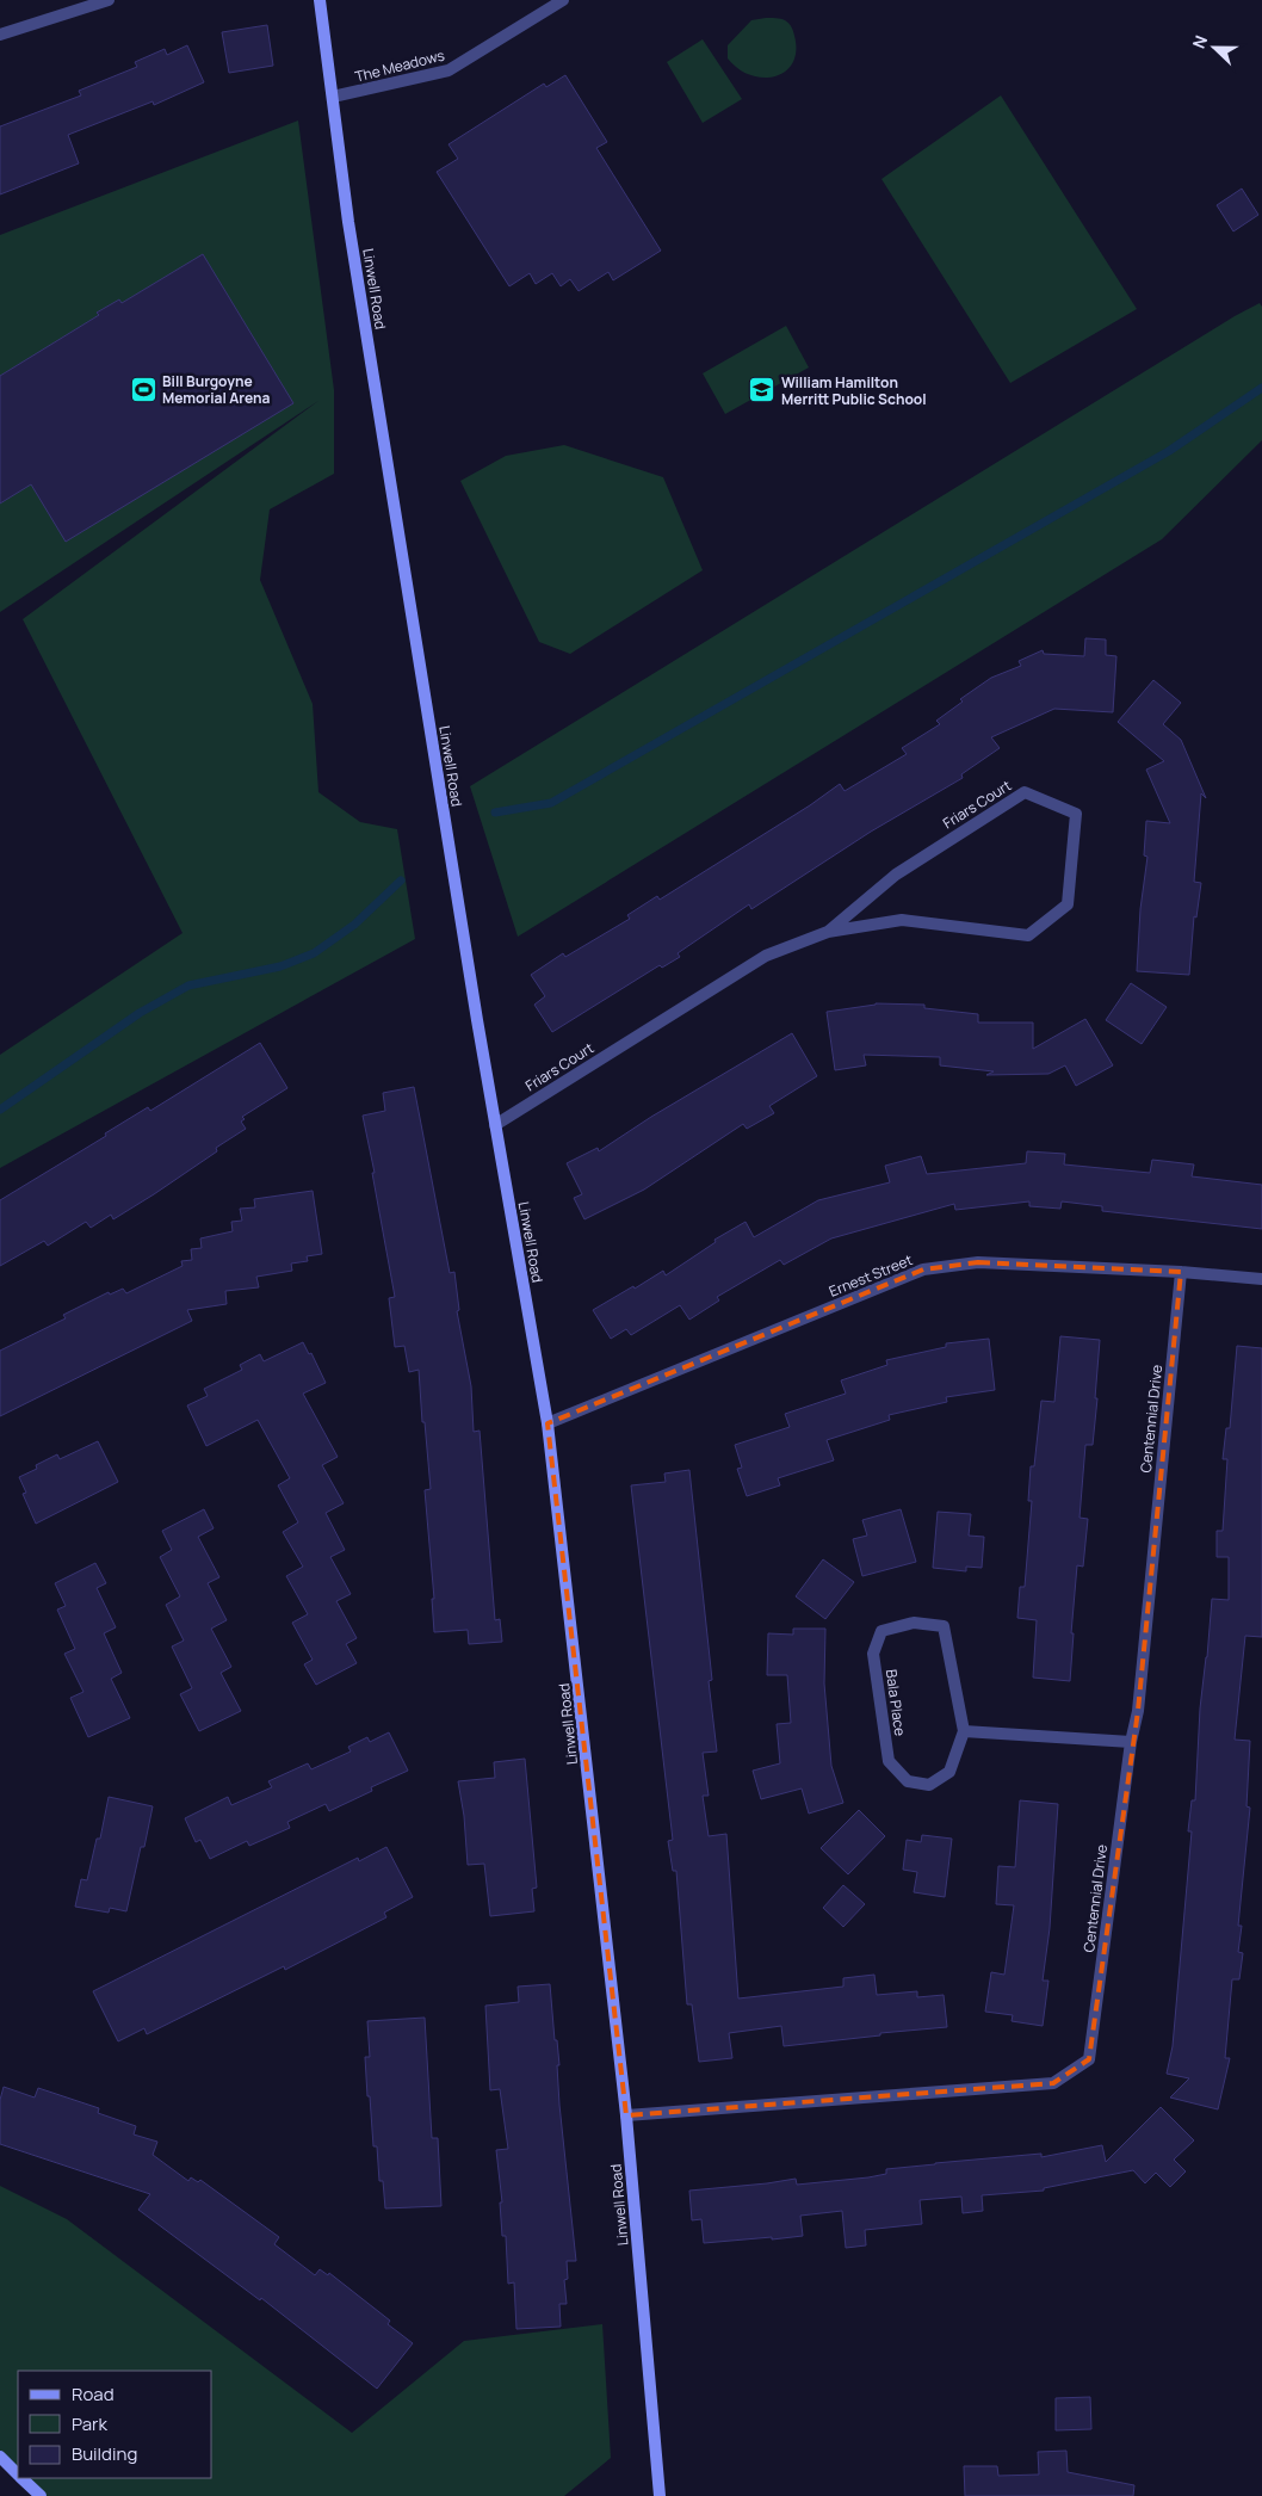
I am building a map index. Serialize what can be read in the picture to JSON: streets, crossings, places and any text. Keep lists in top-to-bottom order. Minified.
{"streets":{"main road":["Linwell Road"],"street":["The Meadows","Friars Court","Ernest Street","Centennial Drive","Bala Place"]},"crossings":[["The Meadows","Linwell Road"],["Linwell Road","Friars Court"],["Linwell Road","Ernest Street"],["Linwell Road","Centennial Drive"],["Ernest Street","Centennial Drive"]],"places":{"sports":["Bill Burgoyne Memorial Arena"],"school or university":["William Hamilton Merritt Public School"]},"legend":["Road","Park","Building"],"north":"left"}
